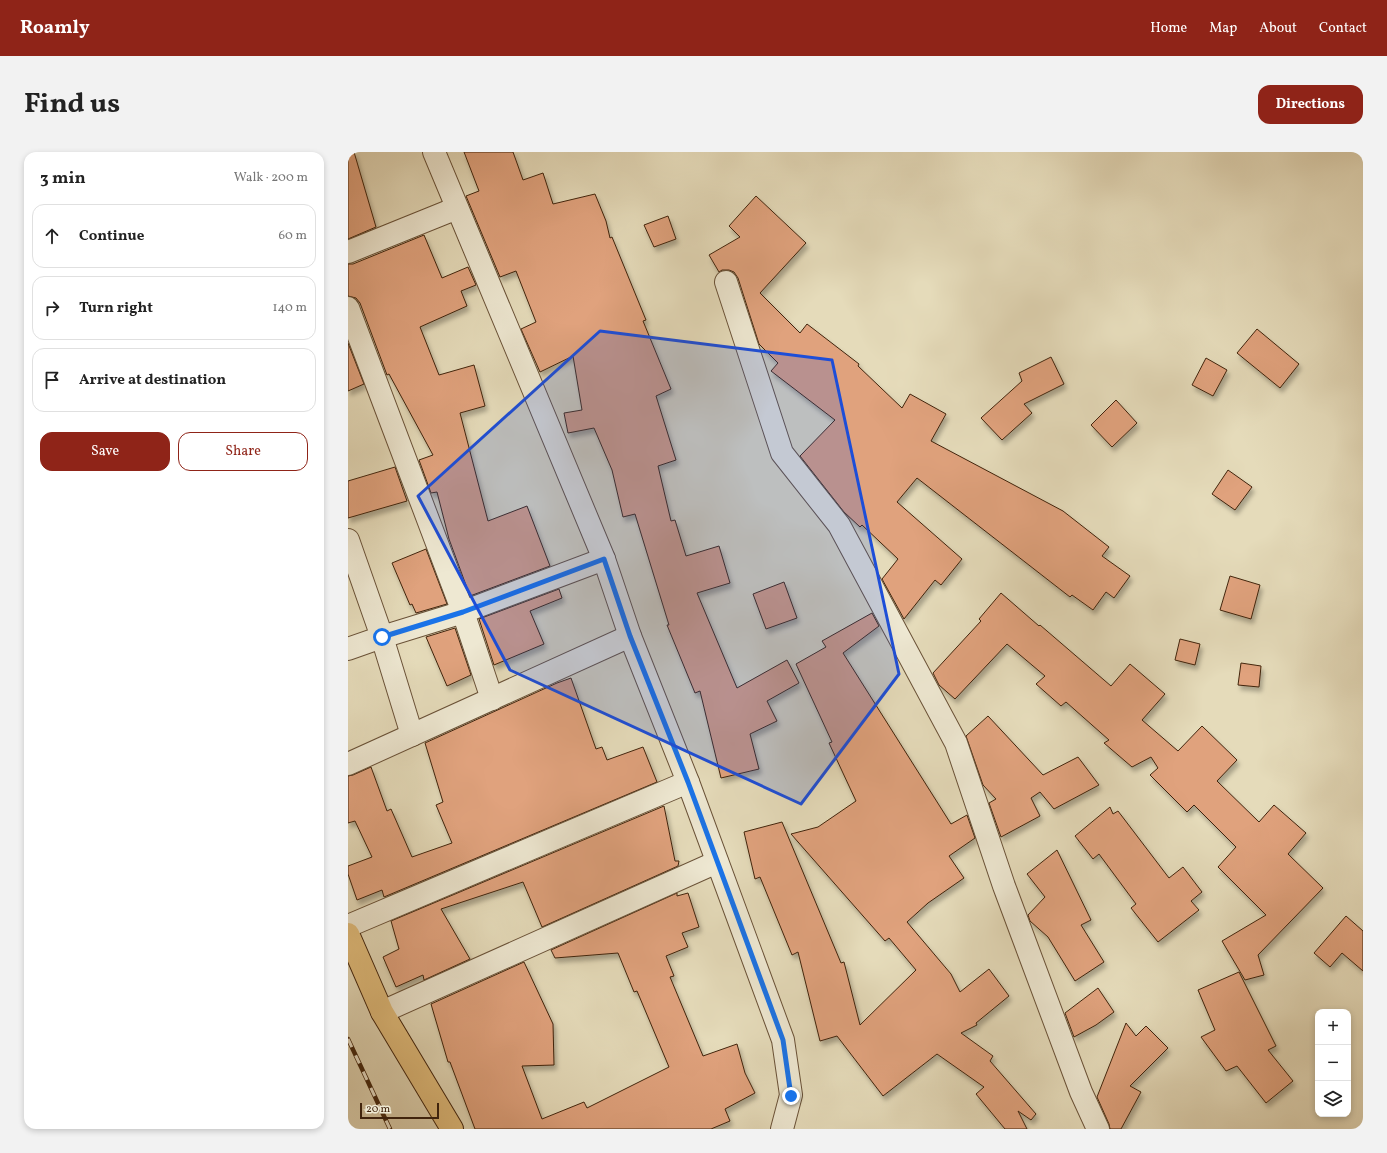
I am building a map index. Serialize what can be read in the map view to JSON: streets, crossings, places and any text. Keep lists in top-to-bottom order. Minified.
{"scale_bar":"20 m","page":{"header":"Roamly","nav":["Home","Map","About","Contact"],"title":"Find us","buttons":["Directions",["Save","Share"]],"heading":["3 min","Walk · 200 m"],"list":[["Continue","60 m"],["Turn right","140 m"],"Arrive at destination"],"map_buttons":["+","−"],"scale":"20 m"}}
